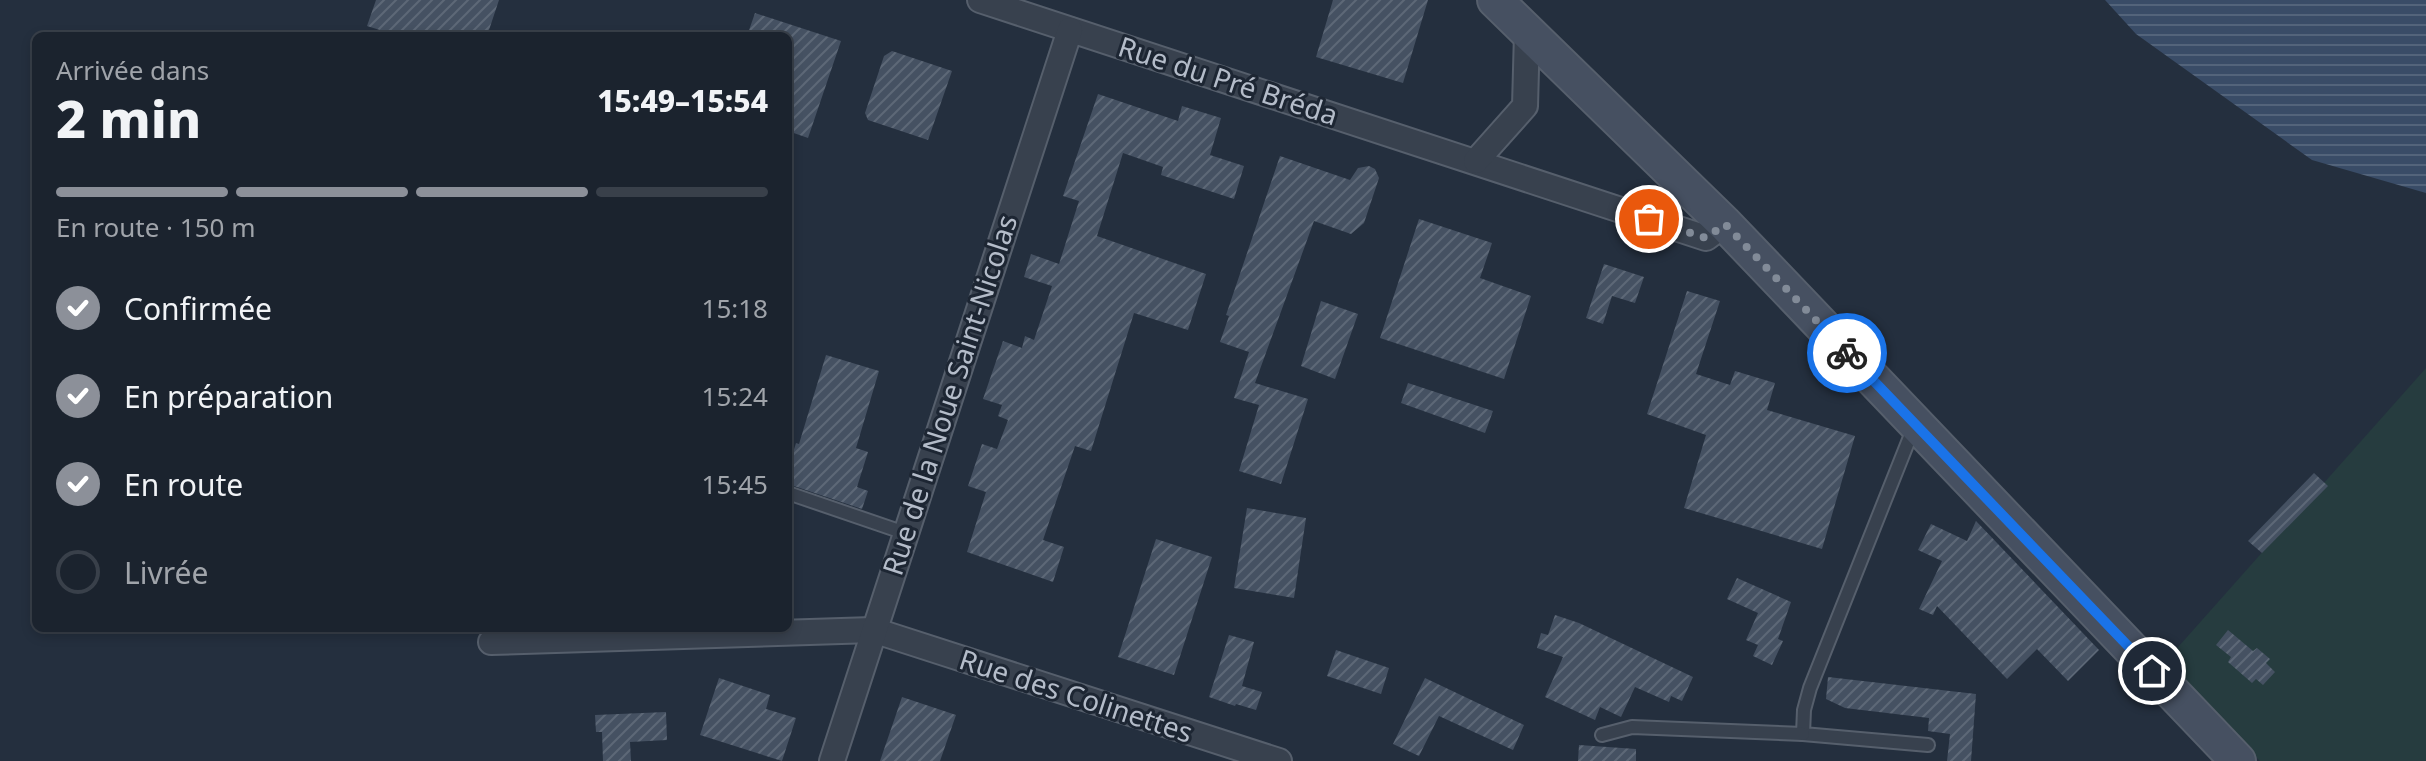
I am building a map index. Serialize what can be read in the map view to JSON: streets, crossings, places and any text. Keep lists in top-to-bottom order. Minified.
{"streets":{"street":["Rue du Pré Bréda","Rue de la Noue Saint-Nicolas","Rue des Colinettes"]},"crossings":[["Rue du Pré Bréda","Rue de la Noue Saint-Nicolas"],["Rue de la Noue Saint-Nicolas","Rue des Colinettes"]],"page":{"heading":["2 min","Arrivée dans","15:49–15:54"],"bar":"En route · 150 m","list":[["Confirmée","15:18"],["En préparation","15:24"],["En route","15:45"],"Livrée"]}}
